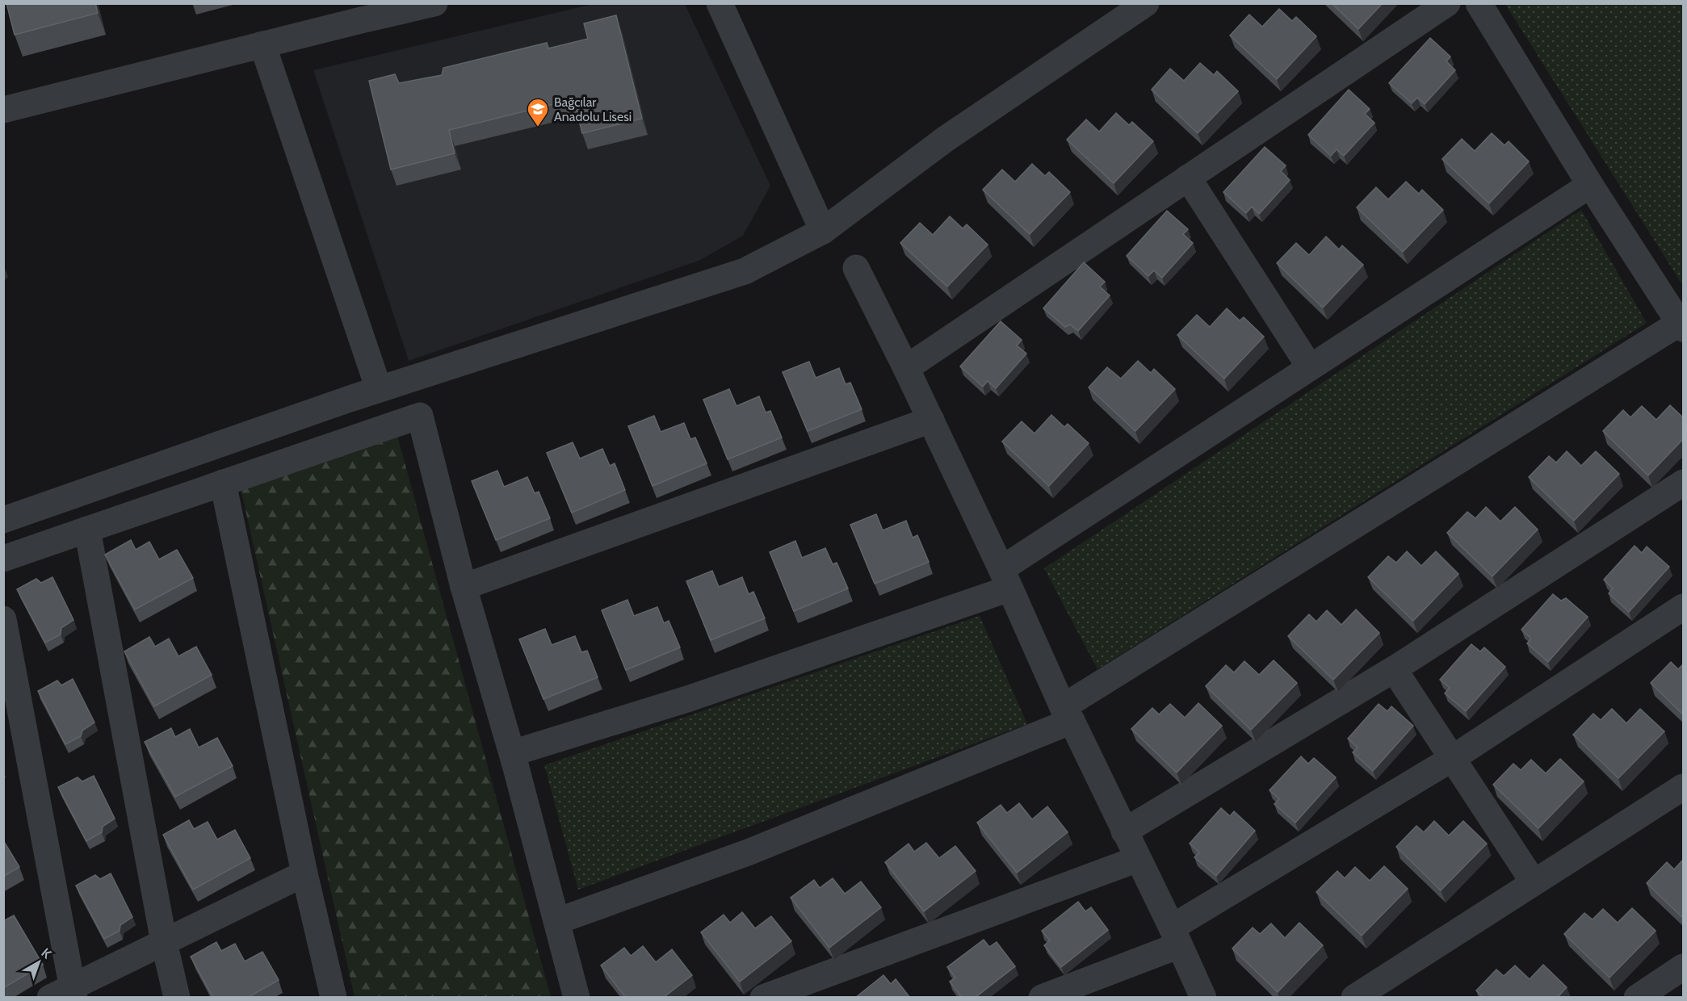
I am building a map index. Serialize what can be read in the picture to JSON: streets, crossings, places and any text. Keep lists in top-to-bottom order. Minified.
{"places":{"school or university":["Bağcılar Anadolu Lisesi"]},"north":"top right"}
